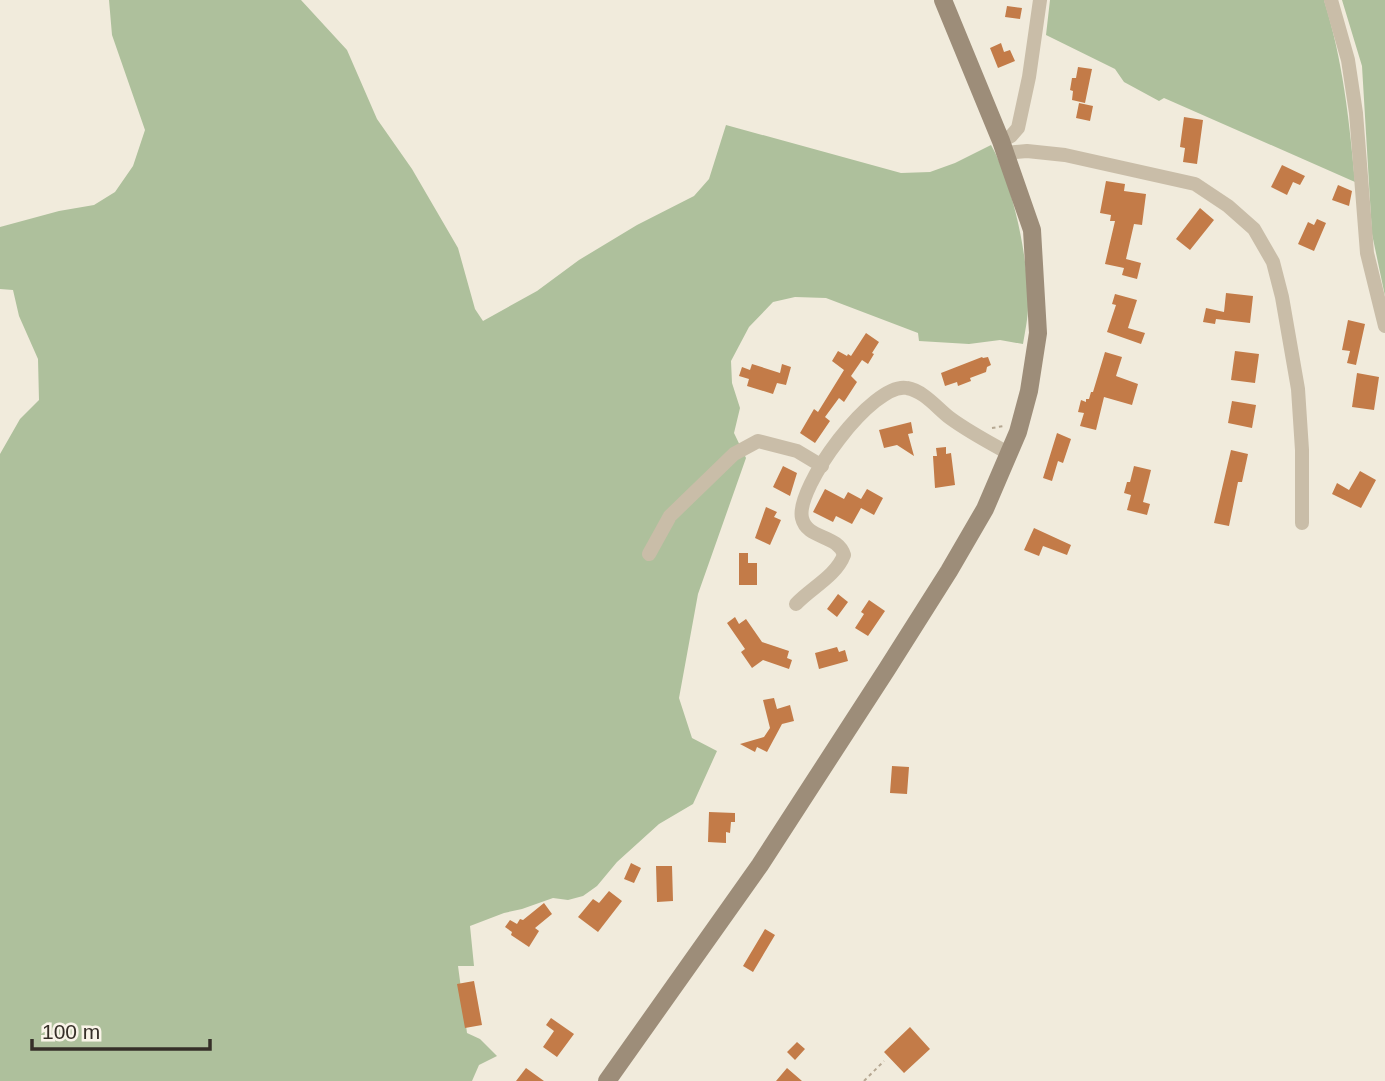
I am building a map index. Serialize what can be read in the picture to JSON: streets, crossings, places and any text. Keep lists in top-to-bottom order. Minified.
{"scale_bar":"100 m"}
